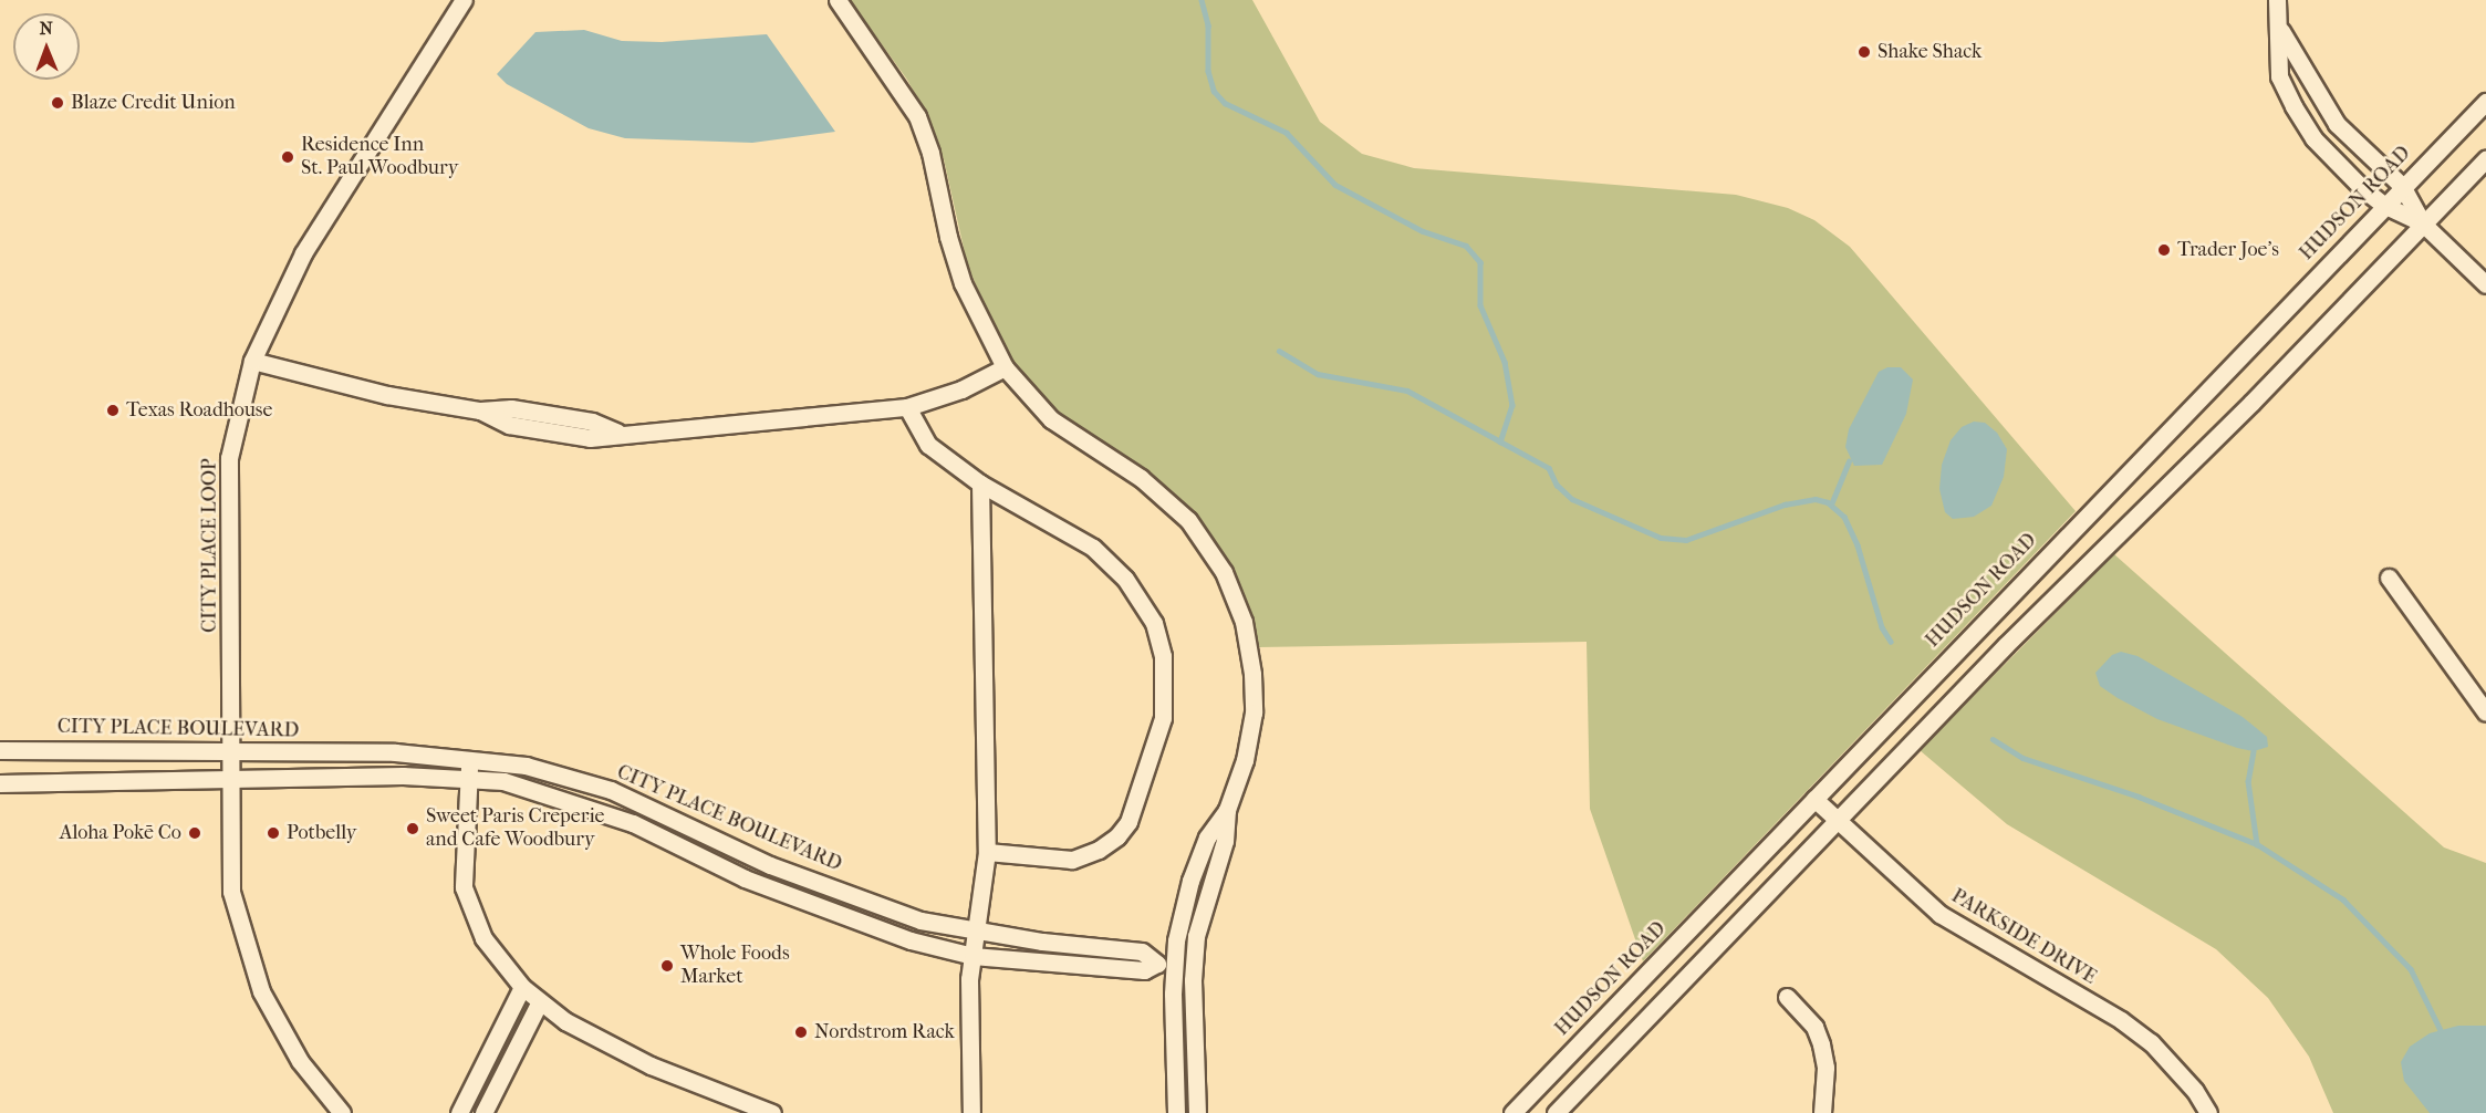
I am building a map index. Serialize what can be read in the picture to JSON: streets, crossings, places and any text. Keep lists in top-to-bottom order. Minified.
{"streets":{"street":["HUDSON ROAD","CITY PLACE LOOP","CITY PLACE BOULEVARD","PARKSIDE DRIVE"]},"crossings":[["HUDSON ROAD","PARKSIDE DRIVE"],["CITY PLACE LOOP","CITY PLACE BOULEVARD"]],"places":["Shake Shack","Blaze Credit Union","Residence Inn St. Paul Woodbury","Trader Joe's","Texas Roadhouse","Sweet Paris Creperie and Cafe Woodbury","Aloha Pokē Co","Potbelly","Whole Foods Market","Nordstrom Rack"],"north":"top"}
